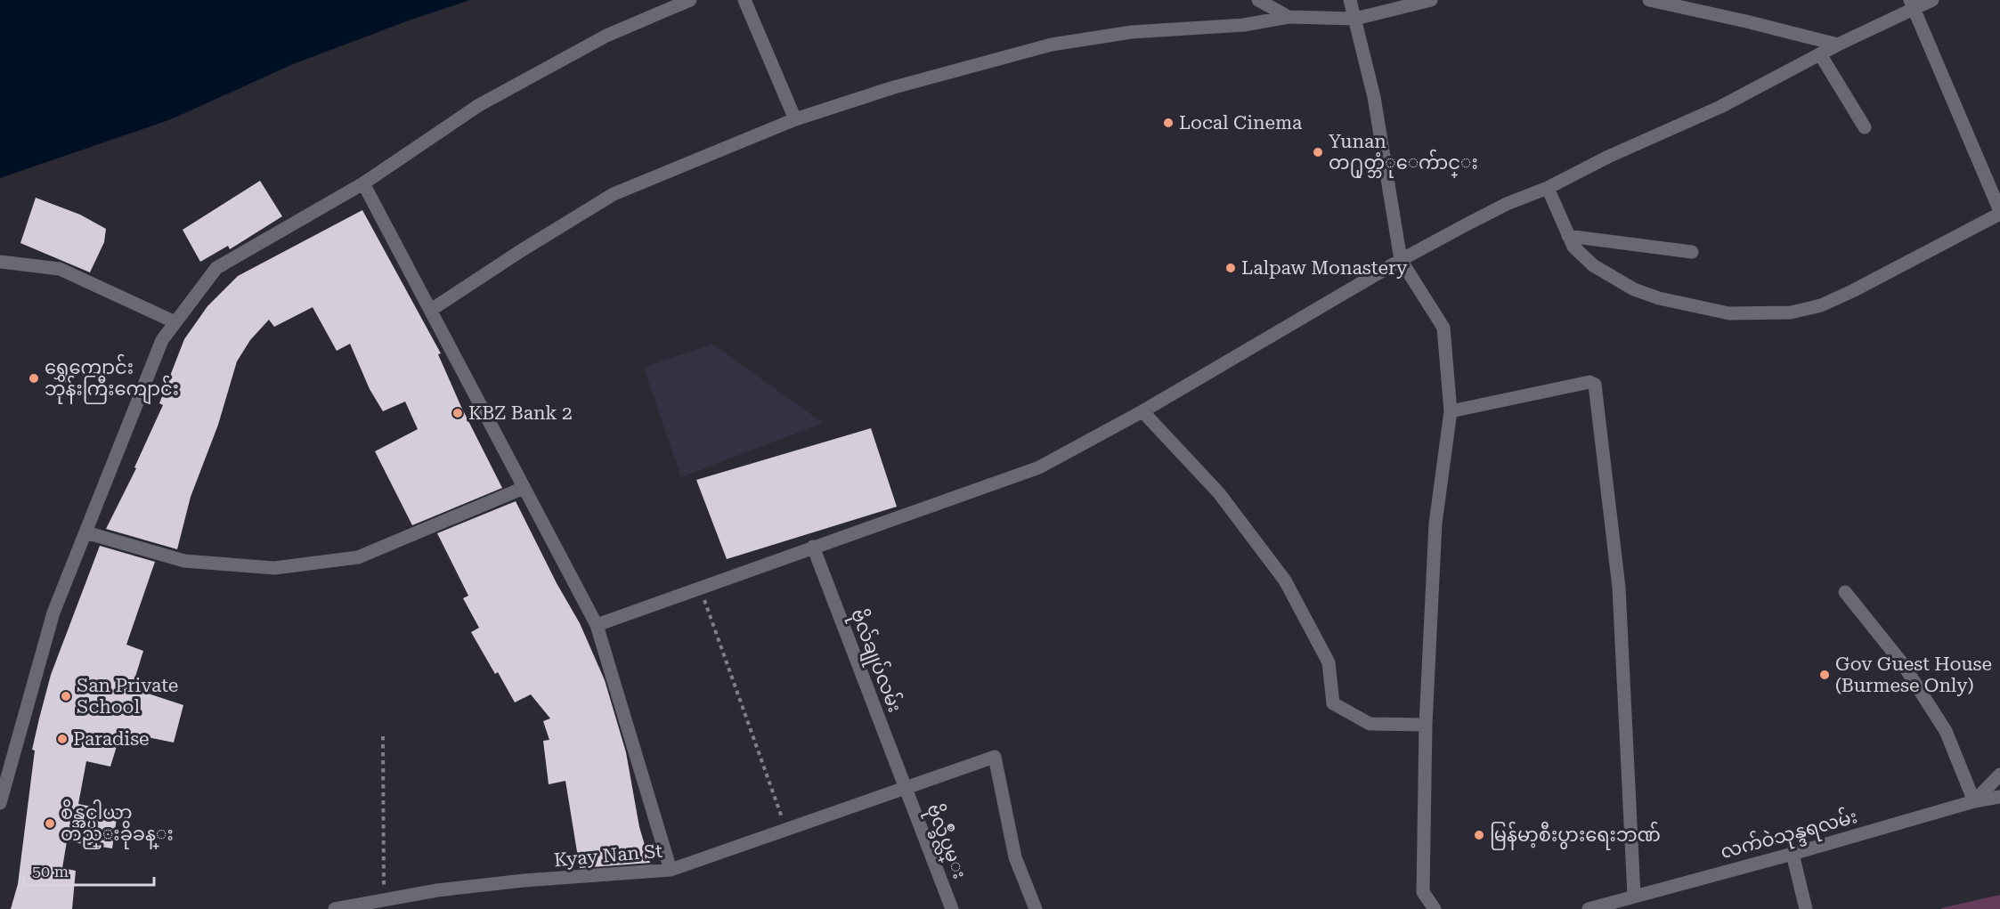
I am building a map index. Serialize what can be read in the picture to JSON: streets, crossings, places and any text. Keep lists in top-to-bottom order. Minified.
{"streets":{"street":["ဗိုလ်ချုပ်လမ်း","လက်ဝဲသုန္ဒရလမ်း","ဗိုလ္ခ်ဳပ္လမ္း","Kyay Nan St"]},"crossings":[["ဗိုလ်ချုပ်လမ်း","ဗိုလ္ခ်ဳပ္လမ္း"],["ဗိုလ်ချုပ်လမ်း","Kyay Nan St"],["ဗိုလ္ခ်ဳပ္လမ္း","Kyay Nan St"]],"places":["Local Cinema","Yunan တ႐ုတ္ဘံုေက်ာင္း","Lalpaw Monastery","ရွှေကျောင်း ဘုန်းကြီးကျောင်း","KBZ Bank 2","Gov Guest House (Burmese Only)","San Private School","Paradise","စိန္အင္ပါယာ တည္းခိုခန္း","မြန်မာ့စီးပွားရေးဘဏ်"],"scale_bar":"50 m"}
